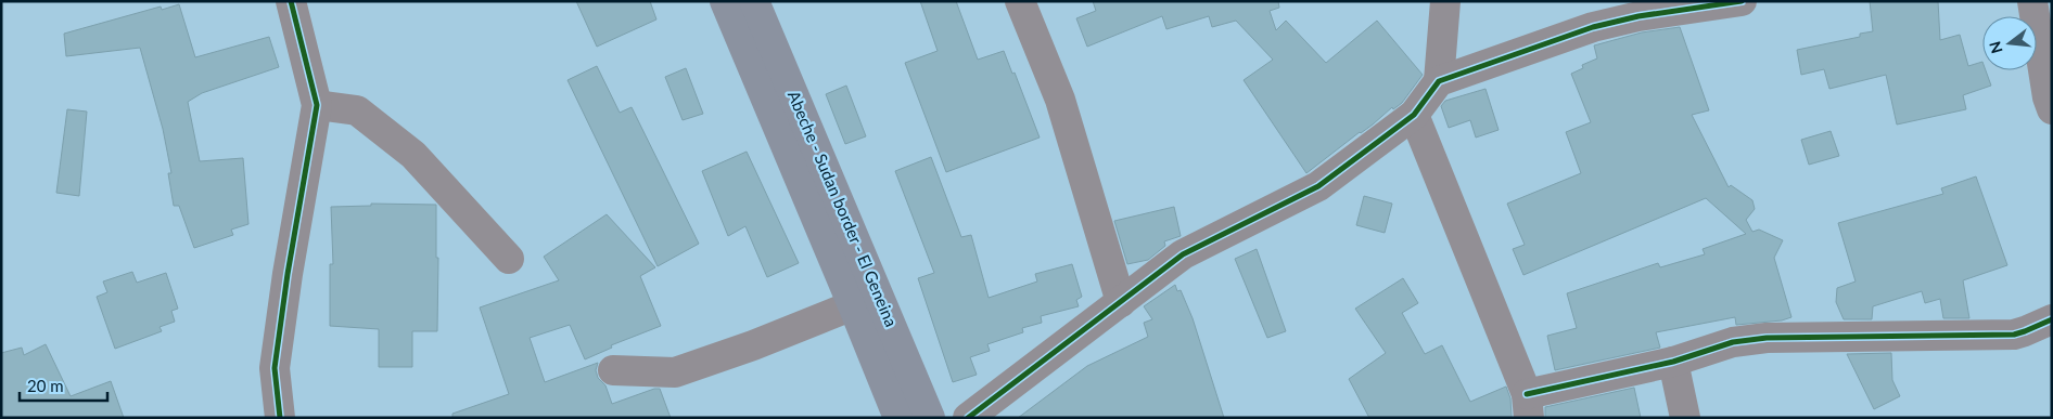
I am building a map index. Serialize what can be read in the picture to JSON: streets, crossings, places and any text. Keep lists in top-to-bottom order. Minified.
{"streets":{"highway":["Abeche - Sudan border - El Geneina"]},"scale_bar":"20 m","north":"left"}
